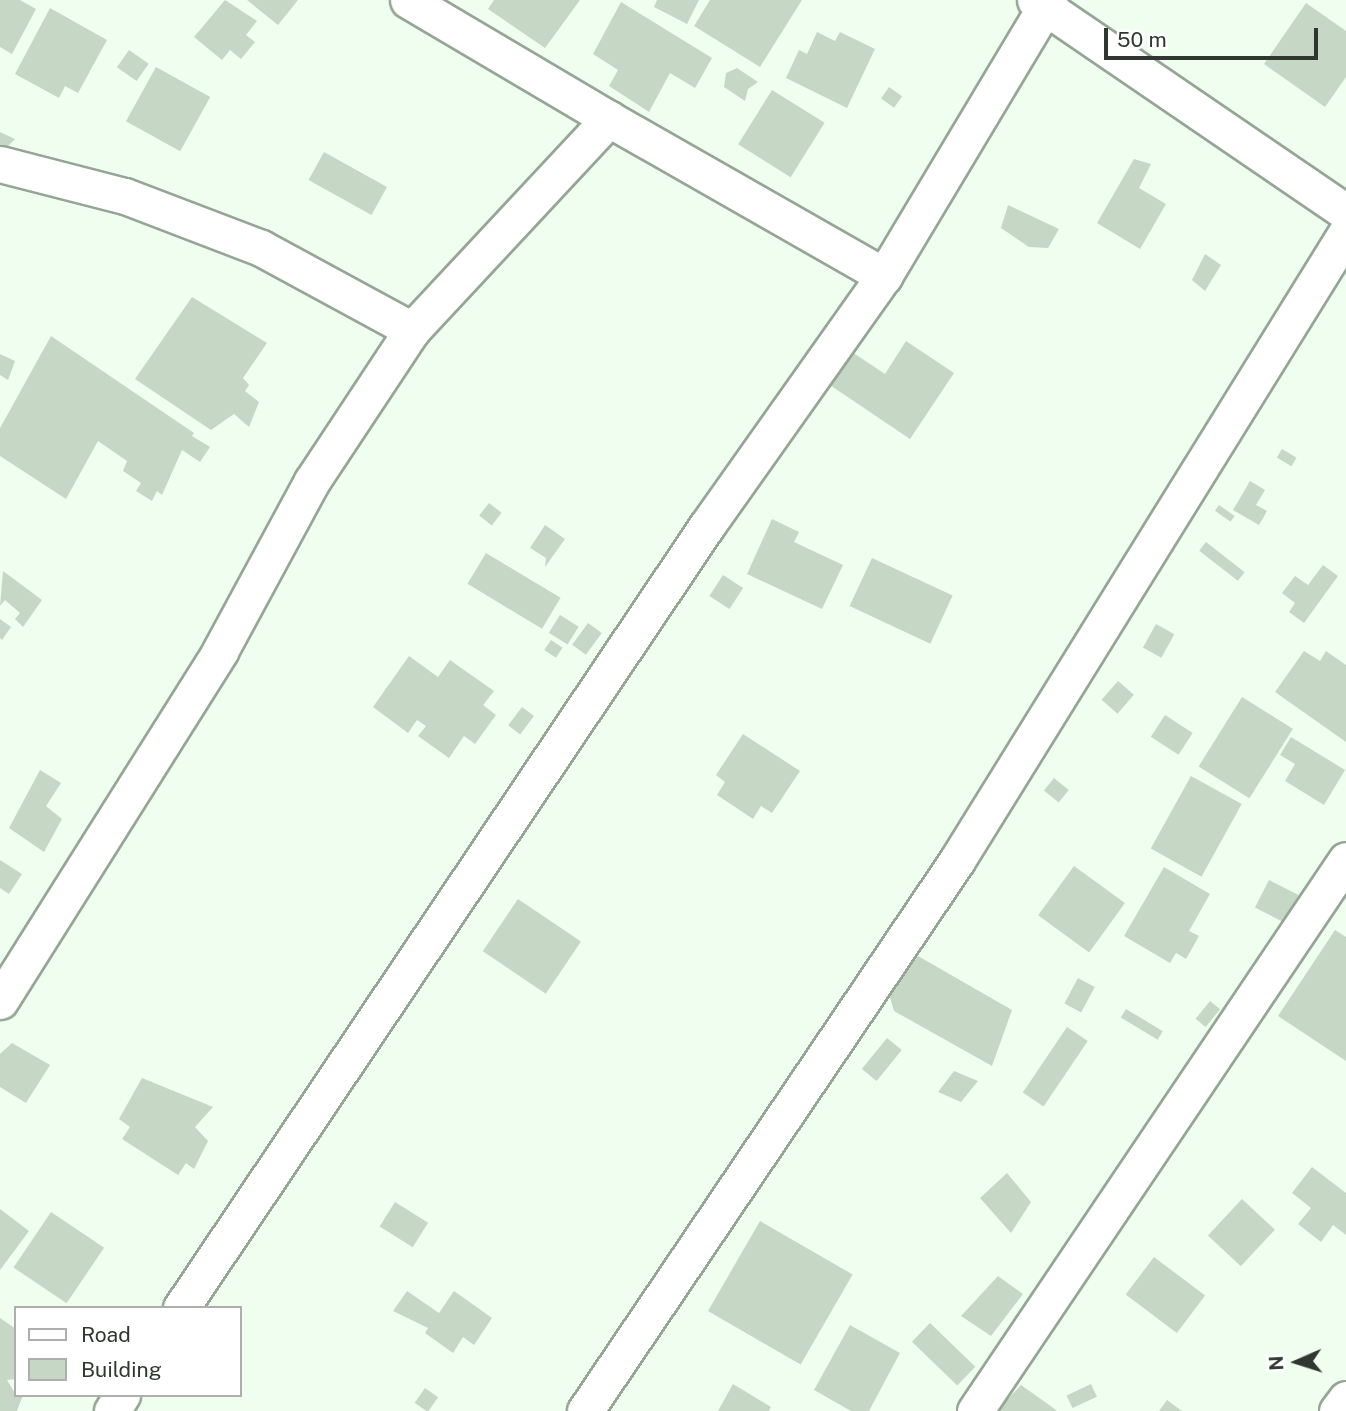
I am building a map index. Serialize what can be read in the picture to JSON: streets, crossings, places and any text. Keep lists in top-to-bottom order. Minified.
{"legend":["Road","Building"],"scale_bar":"50 m","north":"left"}
